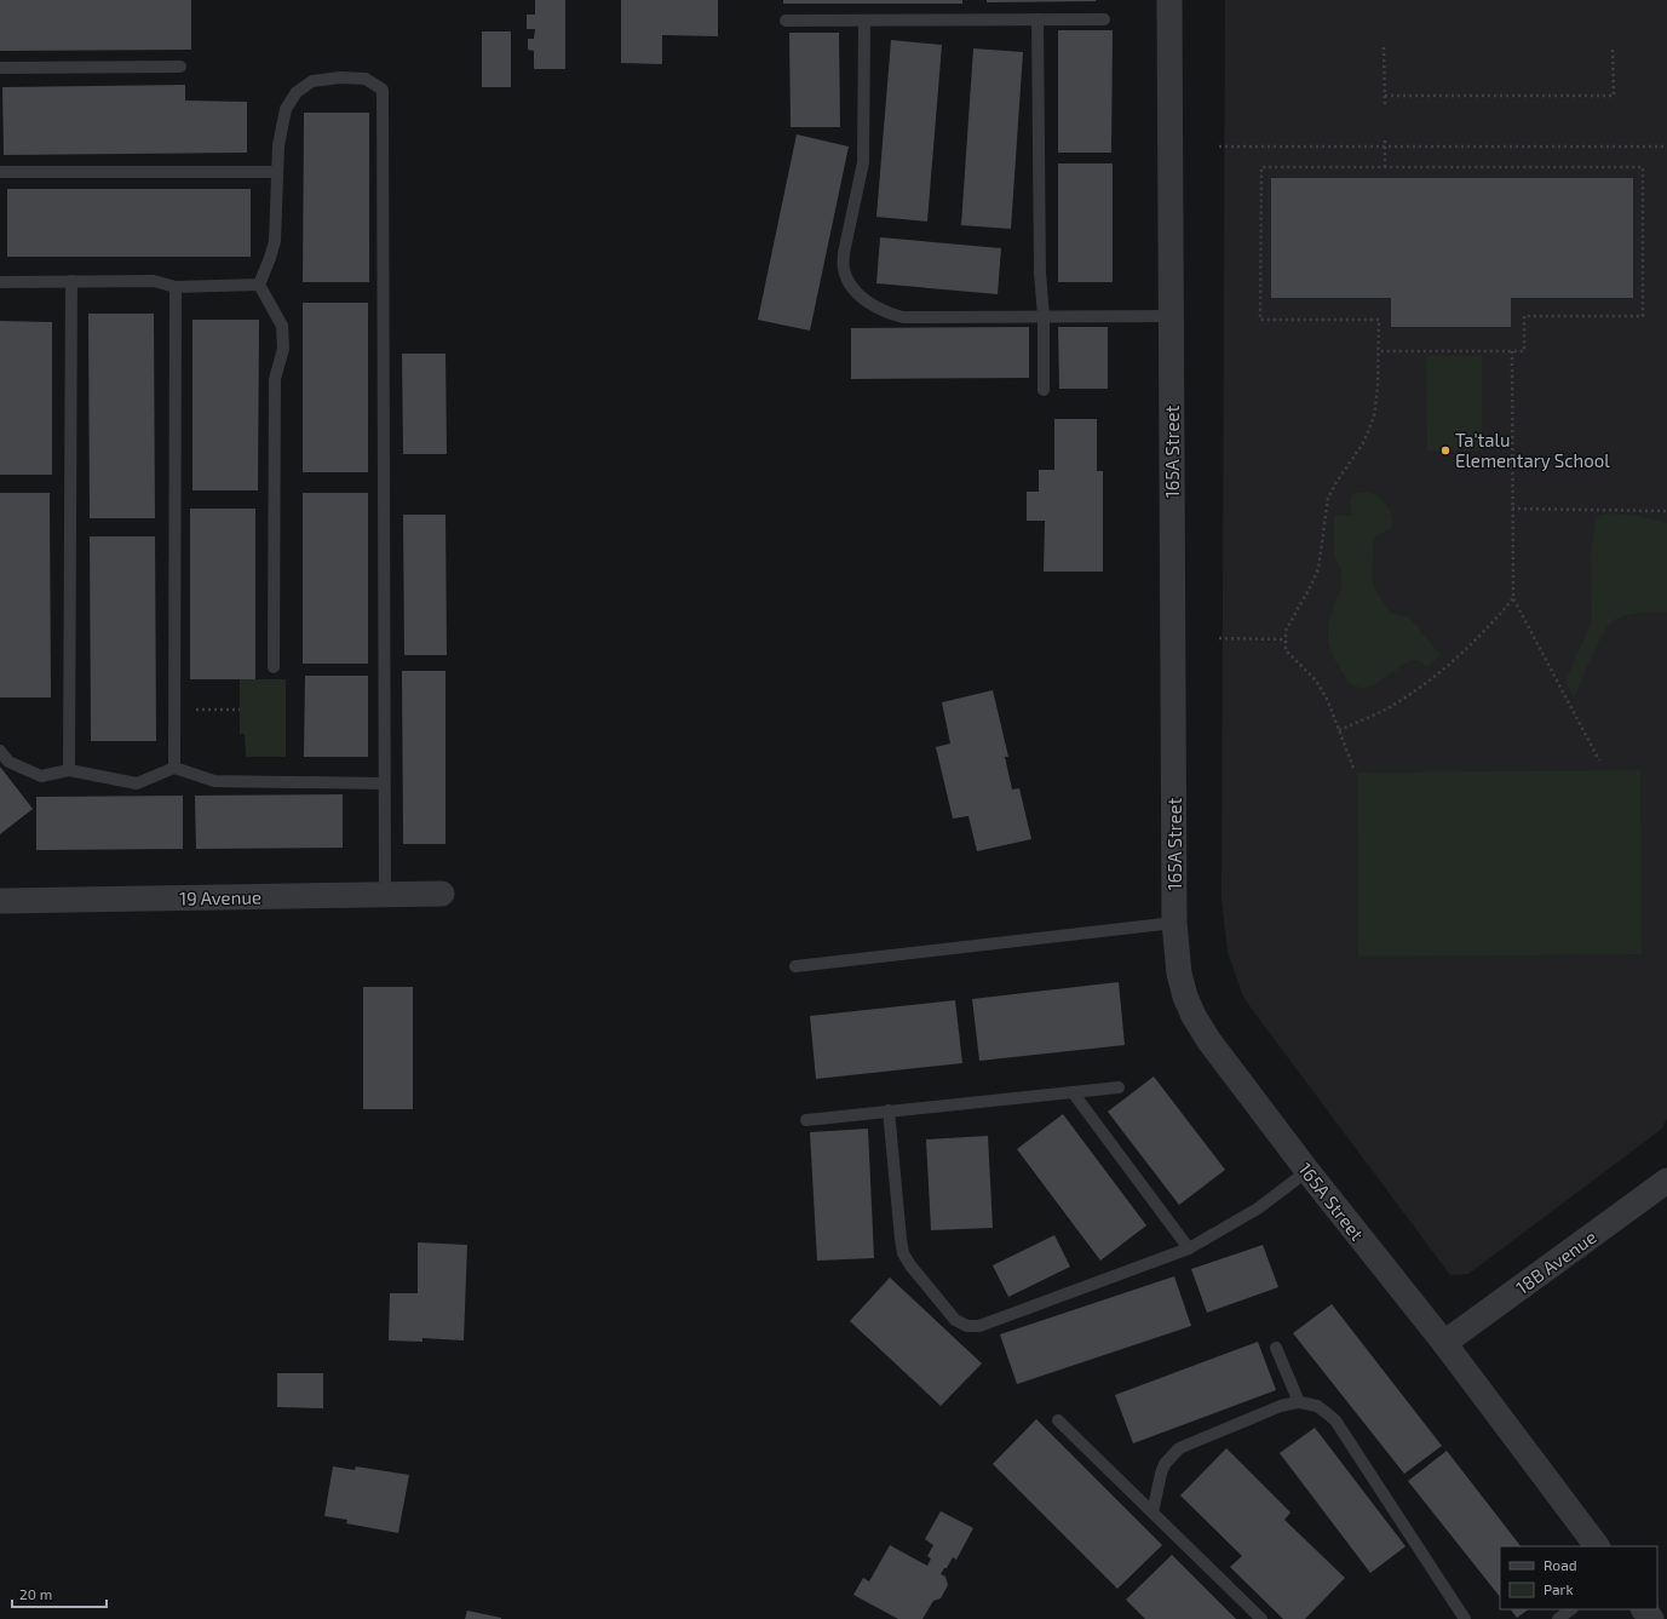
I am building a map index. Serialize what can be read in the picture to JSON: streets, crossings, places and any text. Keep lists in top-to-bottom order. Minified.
{"streets":{"street":["165A Street","19 Avenue","18B Avenue"]},"crossings":[["165A Street","18B Avenue"]],"places":["Ta'talu Elementary School"],"legend":["Road","Park"],"scale_bar":"20 m"}
